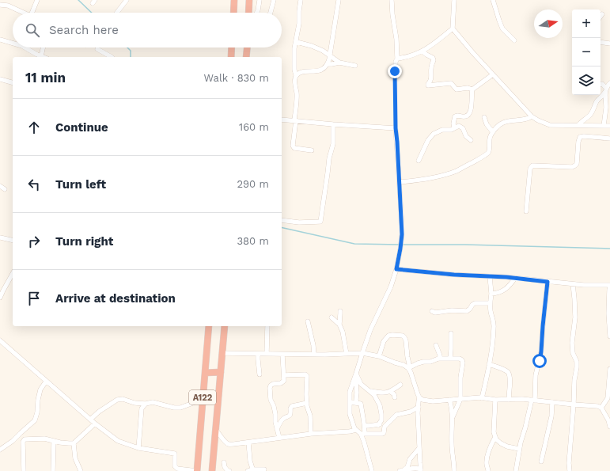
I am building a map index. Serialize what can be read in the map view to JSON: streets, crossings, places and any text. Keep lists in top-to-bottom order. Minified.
{"streets":{"highway":["A122"]},"north":"right","page":{"map_buttons":["+","−"],"search":"Search here","heading":["11 min","Walk · 830 m"],"list":[["Continue","160 m"],["Turn left","290 m"],["Turn right","380 m"],"Arrive at destination"]}}
